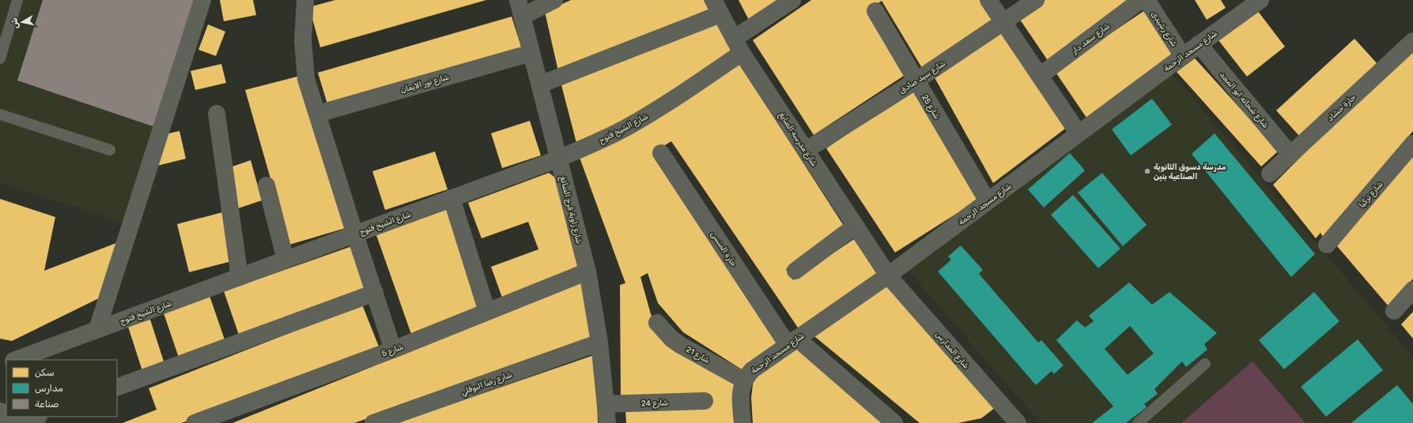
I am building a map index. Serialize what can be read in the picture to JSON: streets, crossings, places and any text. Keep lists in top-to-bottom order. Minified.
{"streets":{"street":["شارع رشيدى","شارع سعد دار","شارع مسجد الرحمة","شارع سيد صادق","شارع نور الايمان","شارع شحاته ابو المجد","شارع 25","حارة حشاد","شارع الشيخ فتوح","شارع مدرسه الصايغ","شارع تركيا","شارع زاوية فرج الصائغ","حارة المنسى","شارع 5","شارع المدارس","شارع 21","شارع رضا البوقلي","شارع 24"]},"crossings":[["شارع رشيدى","شارع مسجد الرحمة"],["شارع مسجد الرحمة","شارع شحاته ابو المجد"],["شارع مسجد الرحمة","شارع 25"],["شارع مسجد الرحمة","شارع مدرسه الصايغ"],["شارع مسجد الرحمة","حارة المنسى"],["شارع مسجد الرحمة","شارع المدارس"],["شارع مسجد الرحمة","شارع 21"],["شارع سيد صادق","شارع 25"],["شارع سيد صادق","شارع مدرسه الصايغ"],["شارع نور الايمان","شارع زاوية فرج الصائغ"],["شارع شحاته ابو المجد","حارة حشاد"],["شارع الشيخ فتوح","شارع مدرسه الصايغ"],["شارع الشيخ فتوح","شارع زاوية فرج الصائغ"],["شارع مدرسه الصايغ","شارع المدارس"],["شارع زاوية فرج الصائغ","شارع 5"],["شارع زاوية فرج الصائغ","شارع رضا البوقلي"],["شارع زاوية فرج الصائغ","شارع 24"]],"places":["مدرسة دسوق الثانوية الصناعية بنين"],"legend":["سكن","مدارس","صناعة"],"north":"left"}
